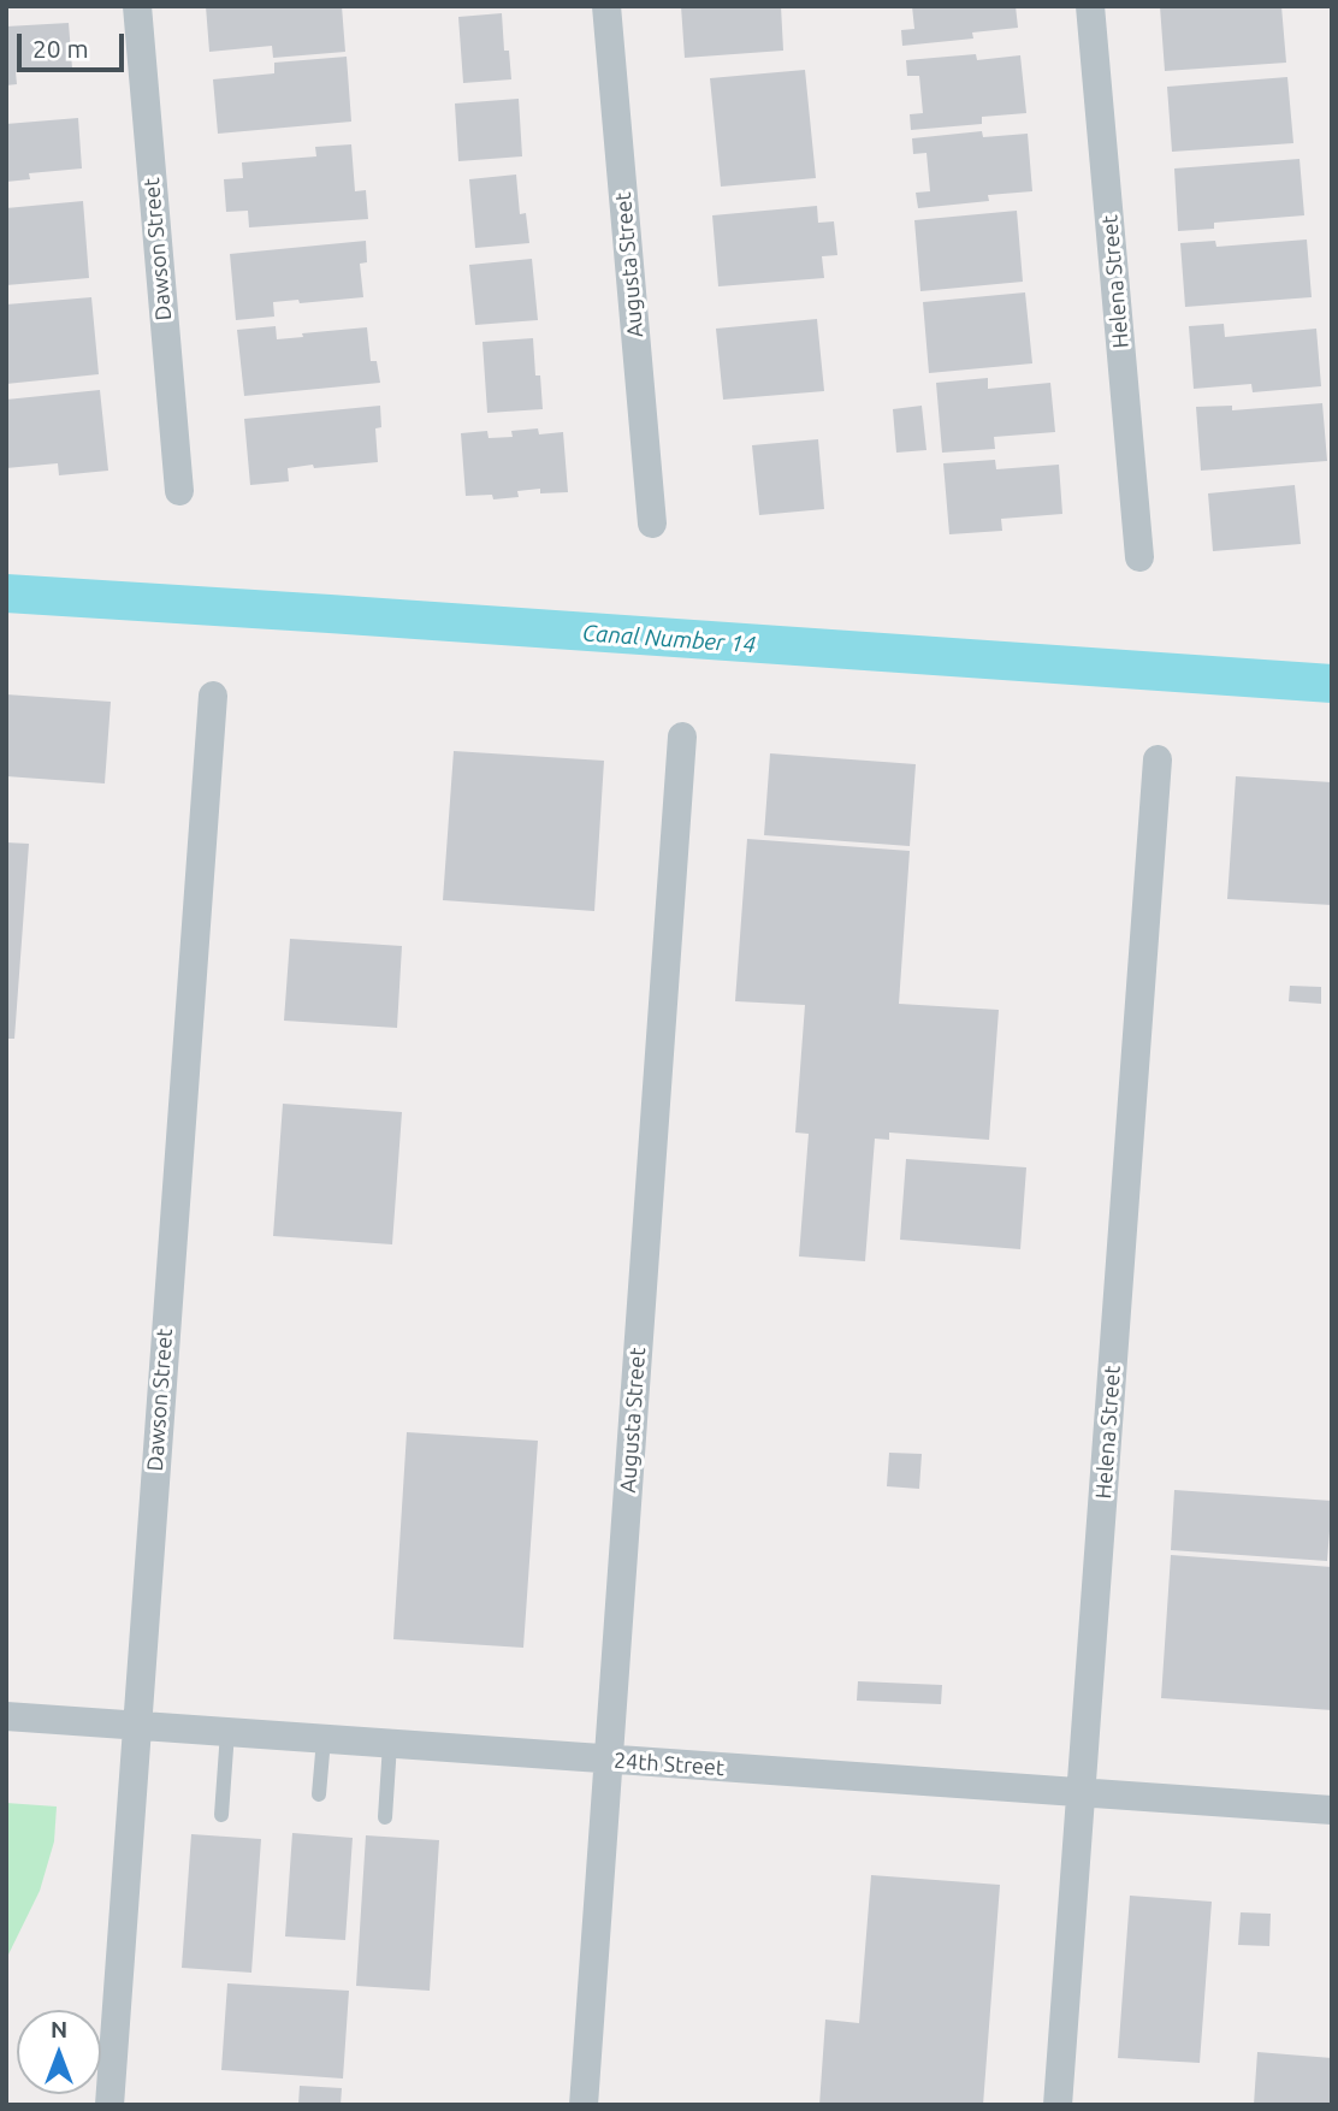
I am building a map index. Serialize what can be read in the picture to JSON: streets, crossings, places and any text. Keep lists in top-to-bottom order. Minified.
{"streets":{"street":["Dawson Street","Augusta Street","Helena Street","24th Street"]},"crossings":[["Dawson Street","24th Street"],["Augusta Street","24th Street"],["Helena Street","24th Street"]],"water":["Canal Number 14"],"scale_bar":"20 m","north":"top"}
